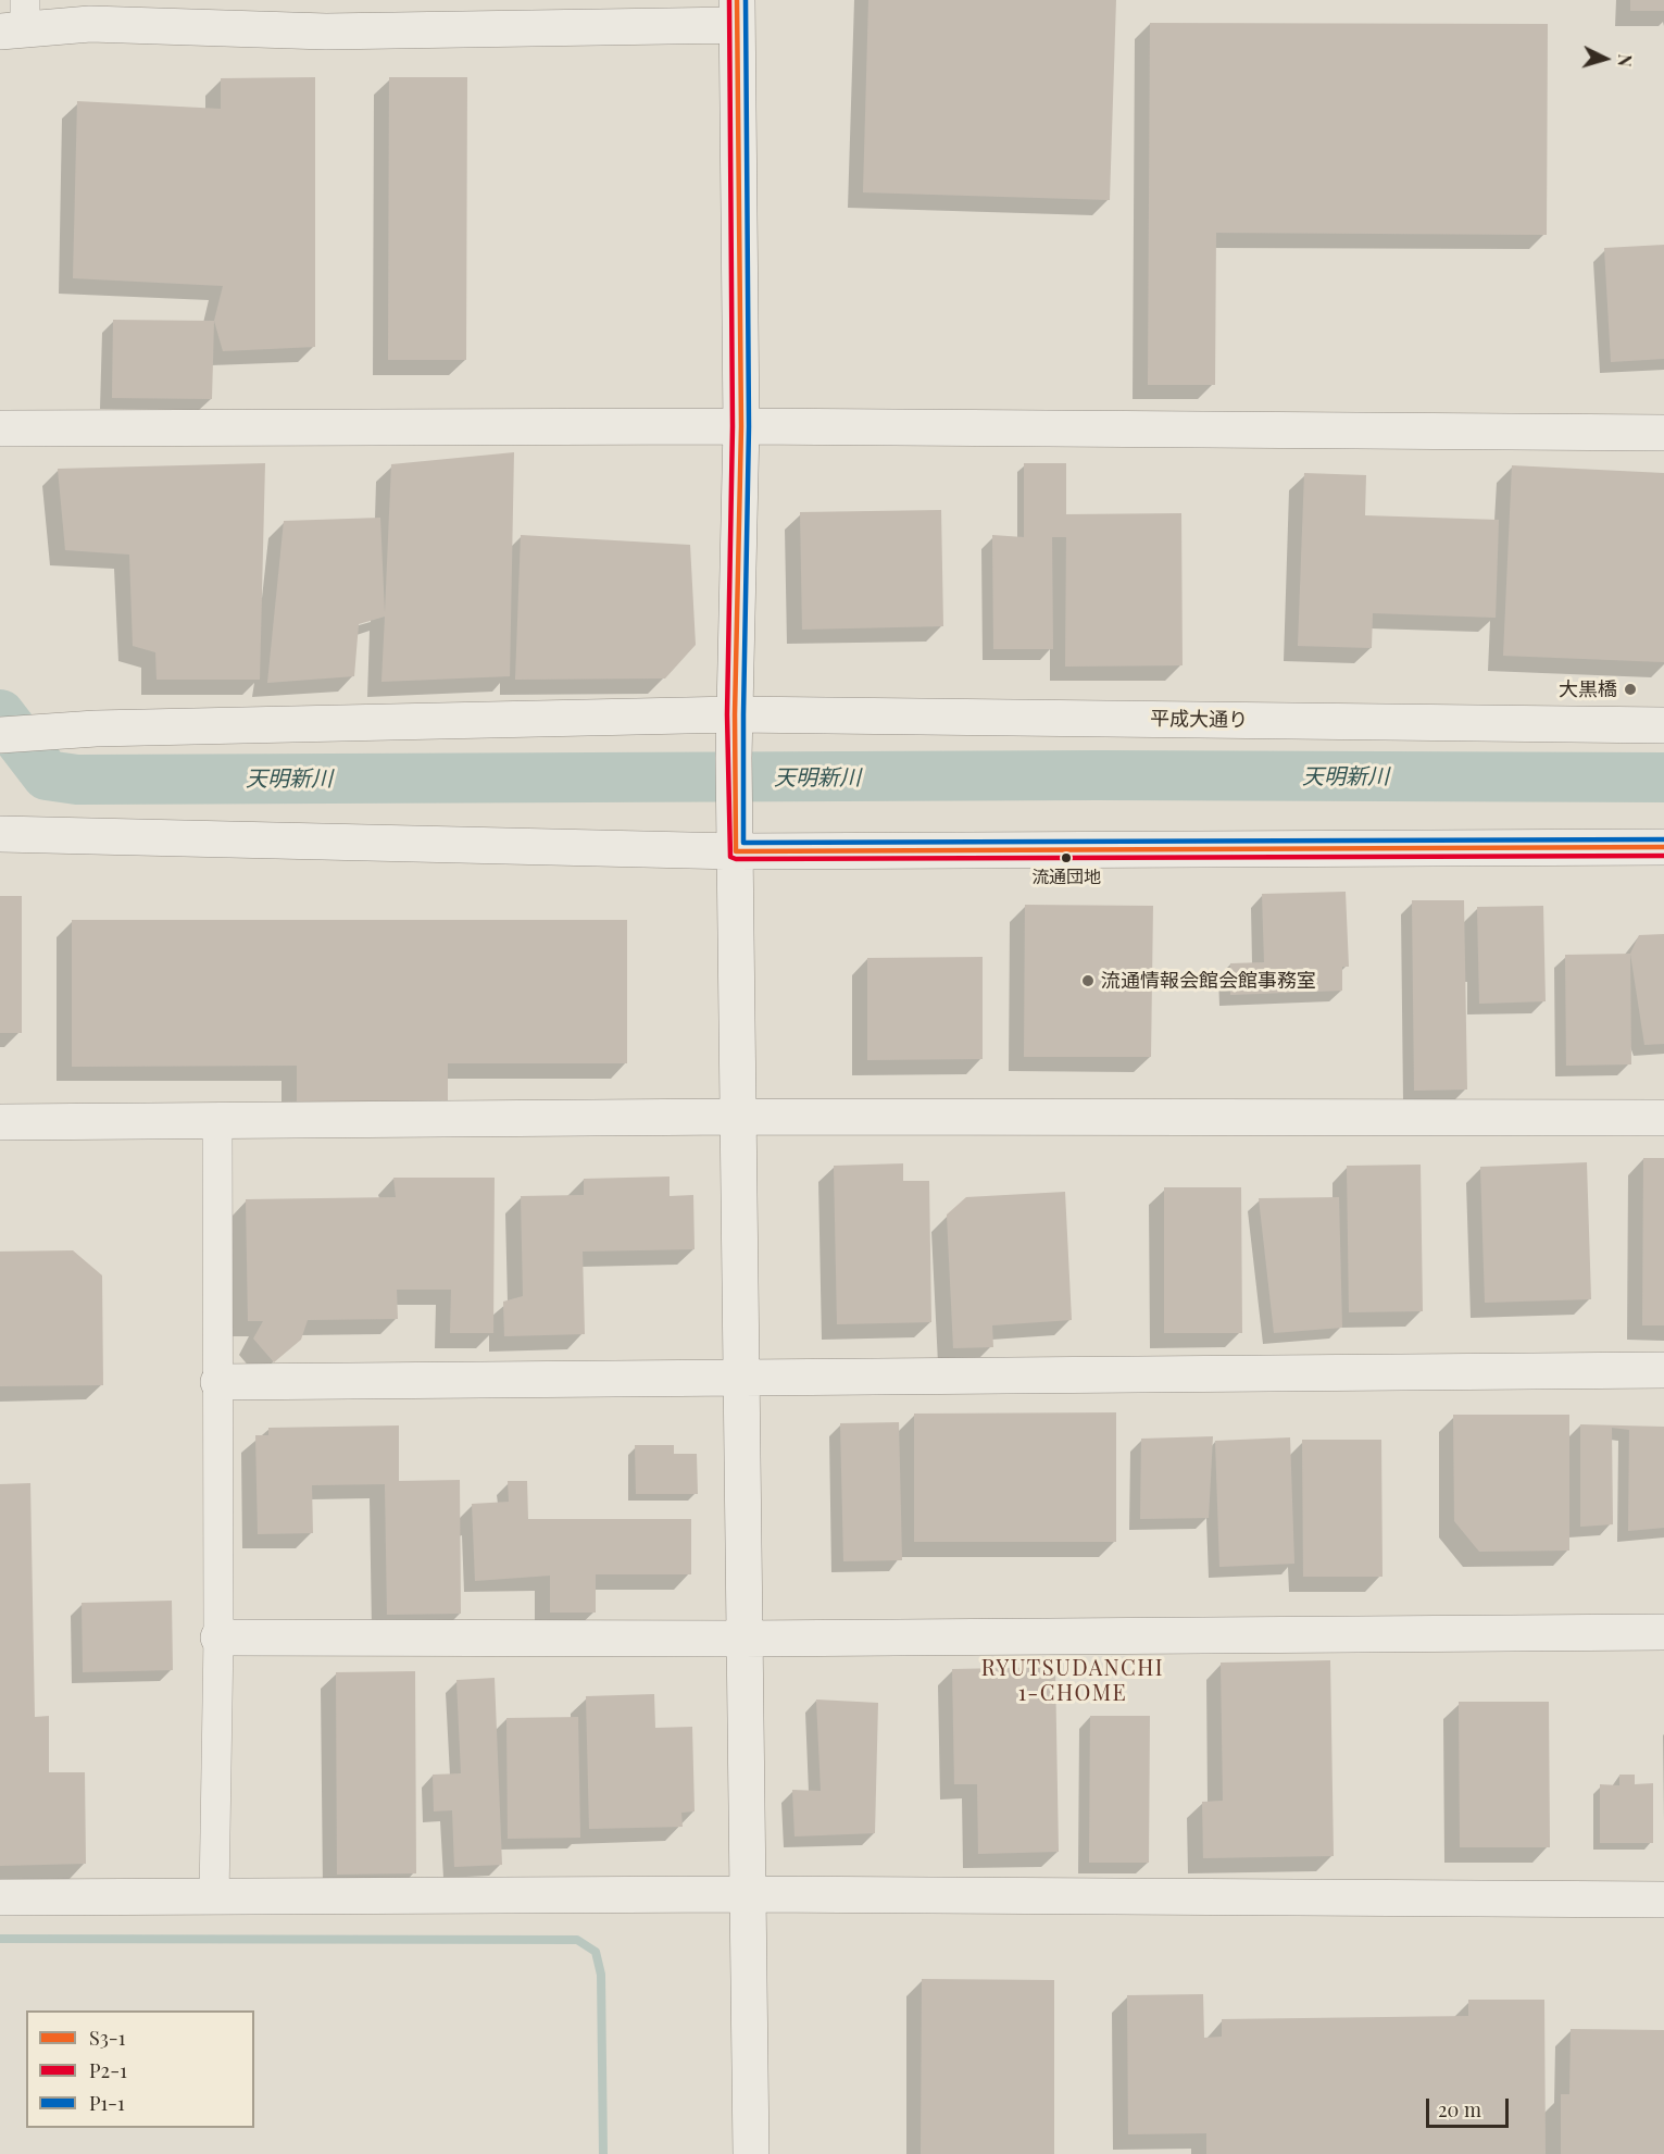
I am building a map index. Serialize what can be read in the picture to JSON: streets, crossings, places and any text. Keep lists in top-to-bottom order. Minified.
{"streets":{"street":["平成大通り"]},"districts":["RYUTSUDANCHI 1-CHOME"],"water":["天明新川"],"places":["大黒橋","流通団地","流通情報会館会館事務室"],"lines":["transit line S3-1","transit line P2-1","transit line P1-1"],"legend":["S3-1","P2-1","P1-1"],"scale_bar":"20 m","north":"right"}
